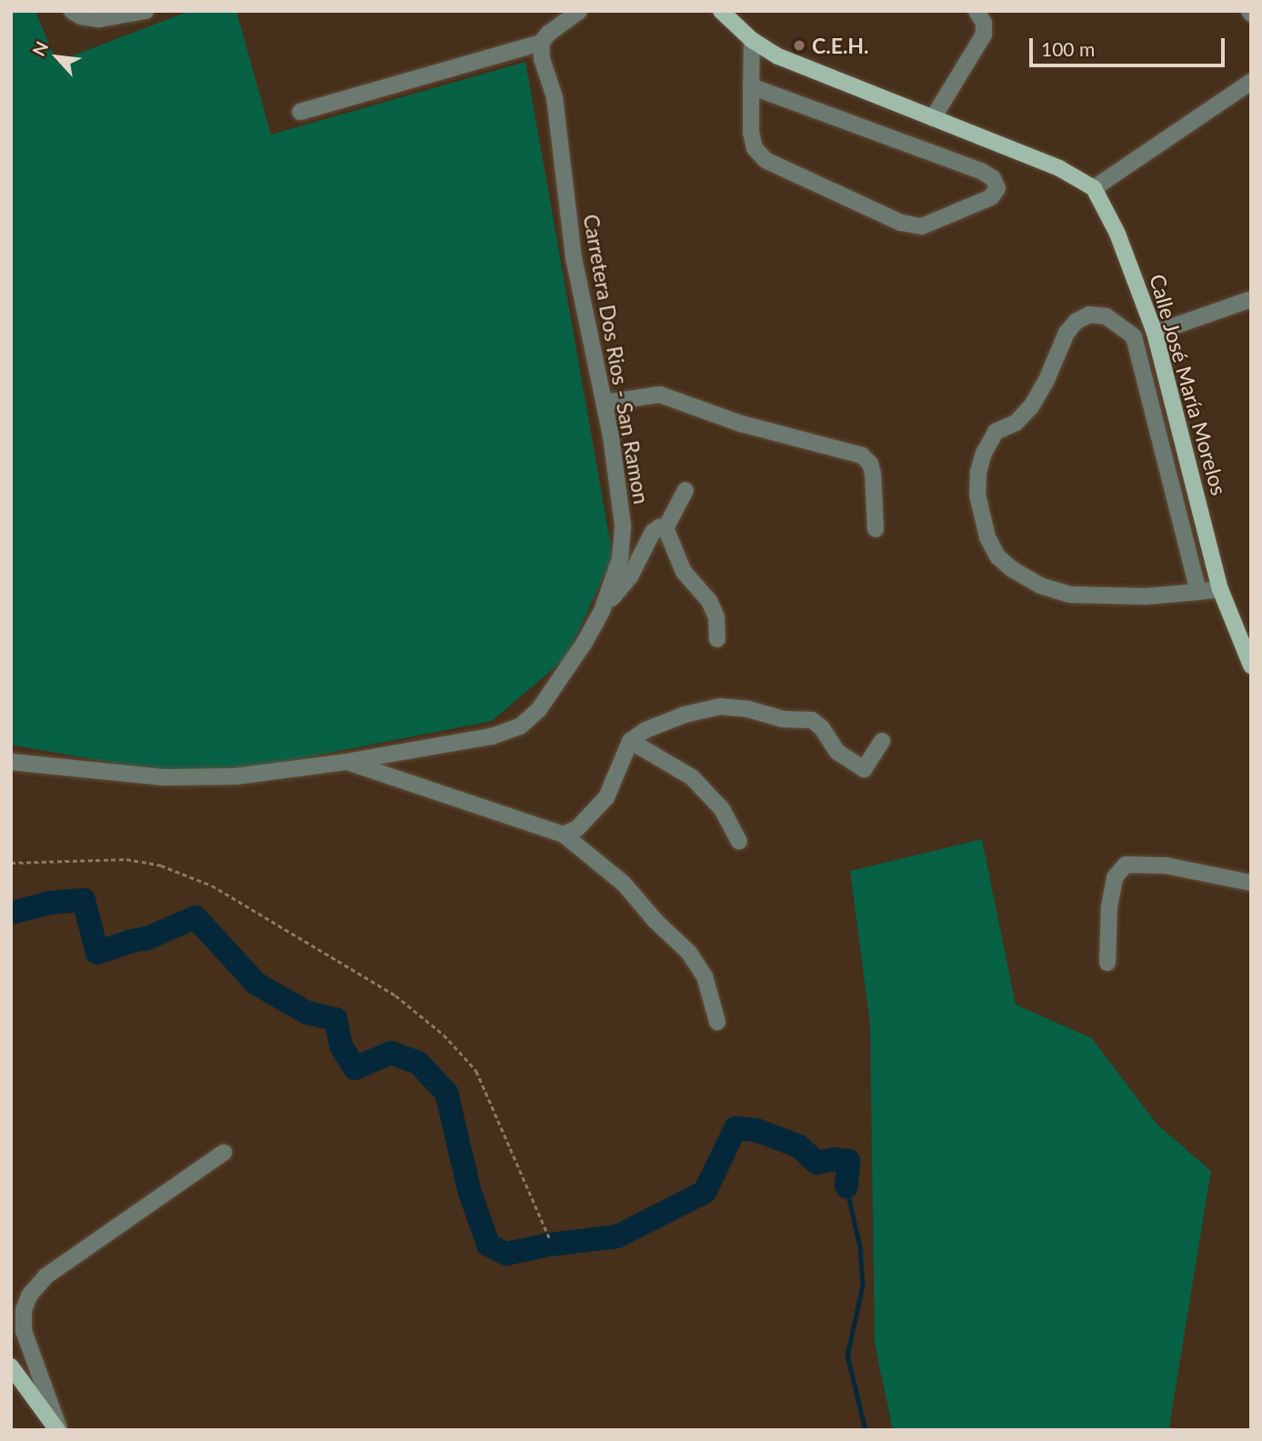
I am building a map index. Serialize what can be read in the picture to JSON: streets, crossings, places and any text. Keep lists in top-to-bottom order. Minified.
{"streets":{"main road":["Calle José María Morelos"],"street":["Carretera Dos Rios - San Ramon"]},"places":["C.E.H."],"scale_bar":"100 m","north":"top left"}
